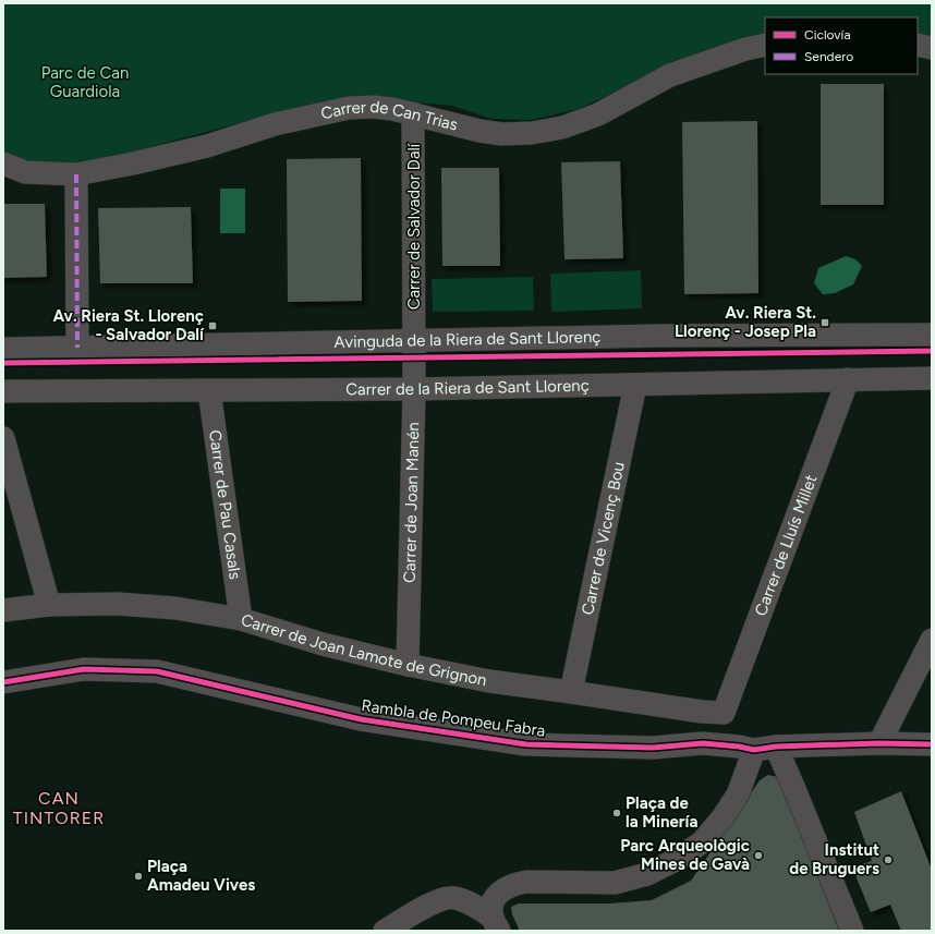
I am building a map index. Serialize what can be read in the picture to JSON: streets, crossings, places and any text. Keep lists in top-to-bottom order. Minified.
{"streets":{"street":["Carrer de Can Trias","Carrer de Salvador Dalí","Avinguda de la Riera de Sant Llorenç","Carrer de la Riera de Sant Llorenç","Carrer de Joan Manén","Carrer de Pau Casals","Carrer de Vicenç Bou","Carrer de Lluís Millet","Carrer de Joan Lamote de Grignon","Rambla de Pompeu Fabra"]},"crossings":[["Carrer de Can Trias","Carrer de Salvador Dalí"],["Carrer de Salvador Dalí","Avinguda de la Riera de Sant Llorenç"],["Carrer de Salvador Dalí","Carrer de Joan Manén"],["Avinguda de la Riera de Sant Llorenç","Carrer de Joan Manén"],["Carrer de la Riera de Sant Llorenç","Carrer de Joan Manén"],["Carrer de la Riera de Sant Llorenç","Carrer de Pau Casals"],["Carrer de la Riera de Sant Llorenç","Carrer de Vicenç Bou"],["Carrer de la Riera de Sant Llorenç","Carrer de Lluís Millet"],["Carrer de Joan Manén","Carrer de Joan Lamote de Grignon"],["Carrer de Pau Casals","Carrer de Joan Lamote de Grignon"],["Carrer de Vicenç Bou","Carrer de Joan Lamote de Grignon"],["Carrer de Lluís Millet","Carrer de Joan Lamote de Grignon"]],"districts":["CAN TINTORER"],"parks":["Parc de Can Guardiola"],"places":{"transit":["Av. Riera St. Llorenç - Josep Pla","Av. Riera St. Llorenç - Salvador Dalí"],"other":["Plaça de la Minería","Parc Arqueològic Mines de Gavà","Institut de Bruguers","Plaça Amadeu Vives"]},"legend":["Ciclovía","Sendero"]}
